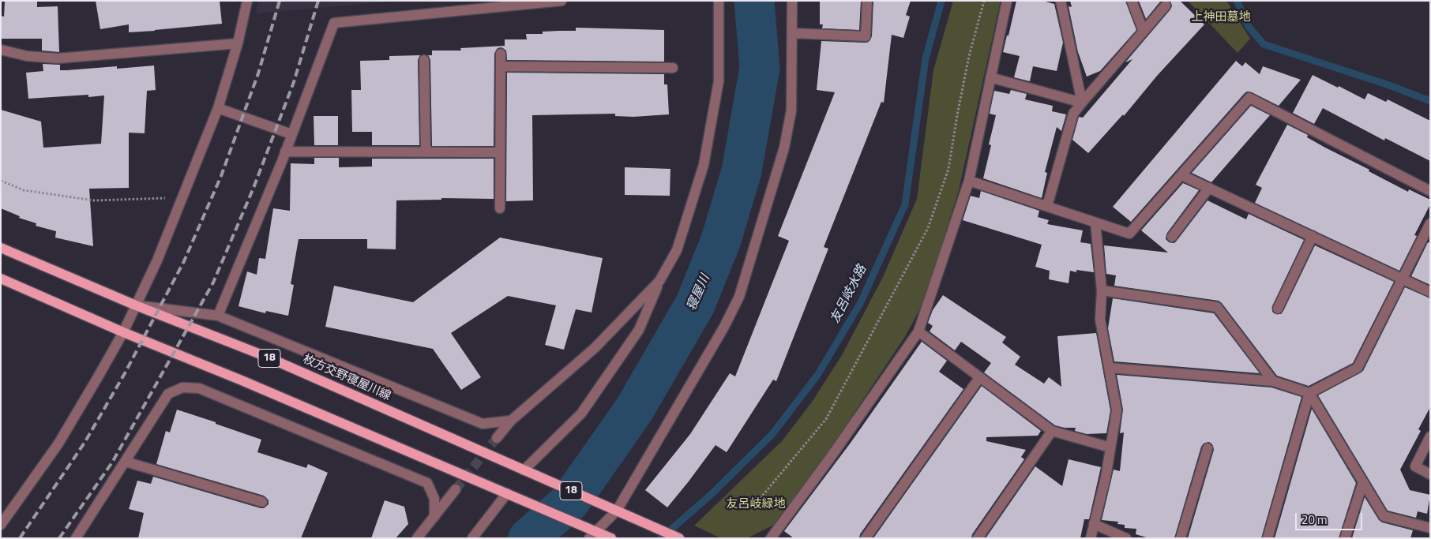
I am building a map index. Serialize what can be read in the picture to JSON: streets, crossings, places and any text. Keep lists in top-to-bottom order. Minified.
{"streets":{"main road":["18","枚方交野寝屋川線"]},"water":["寝屋川","友呂岐水路"],"parks":["上神田墓地","友呂岐緑地"],"scale_bar":"20 m"}
